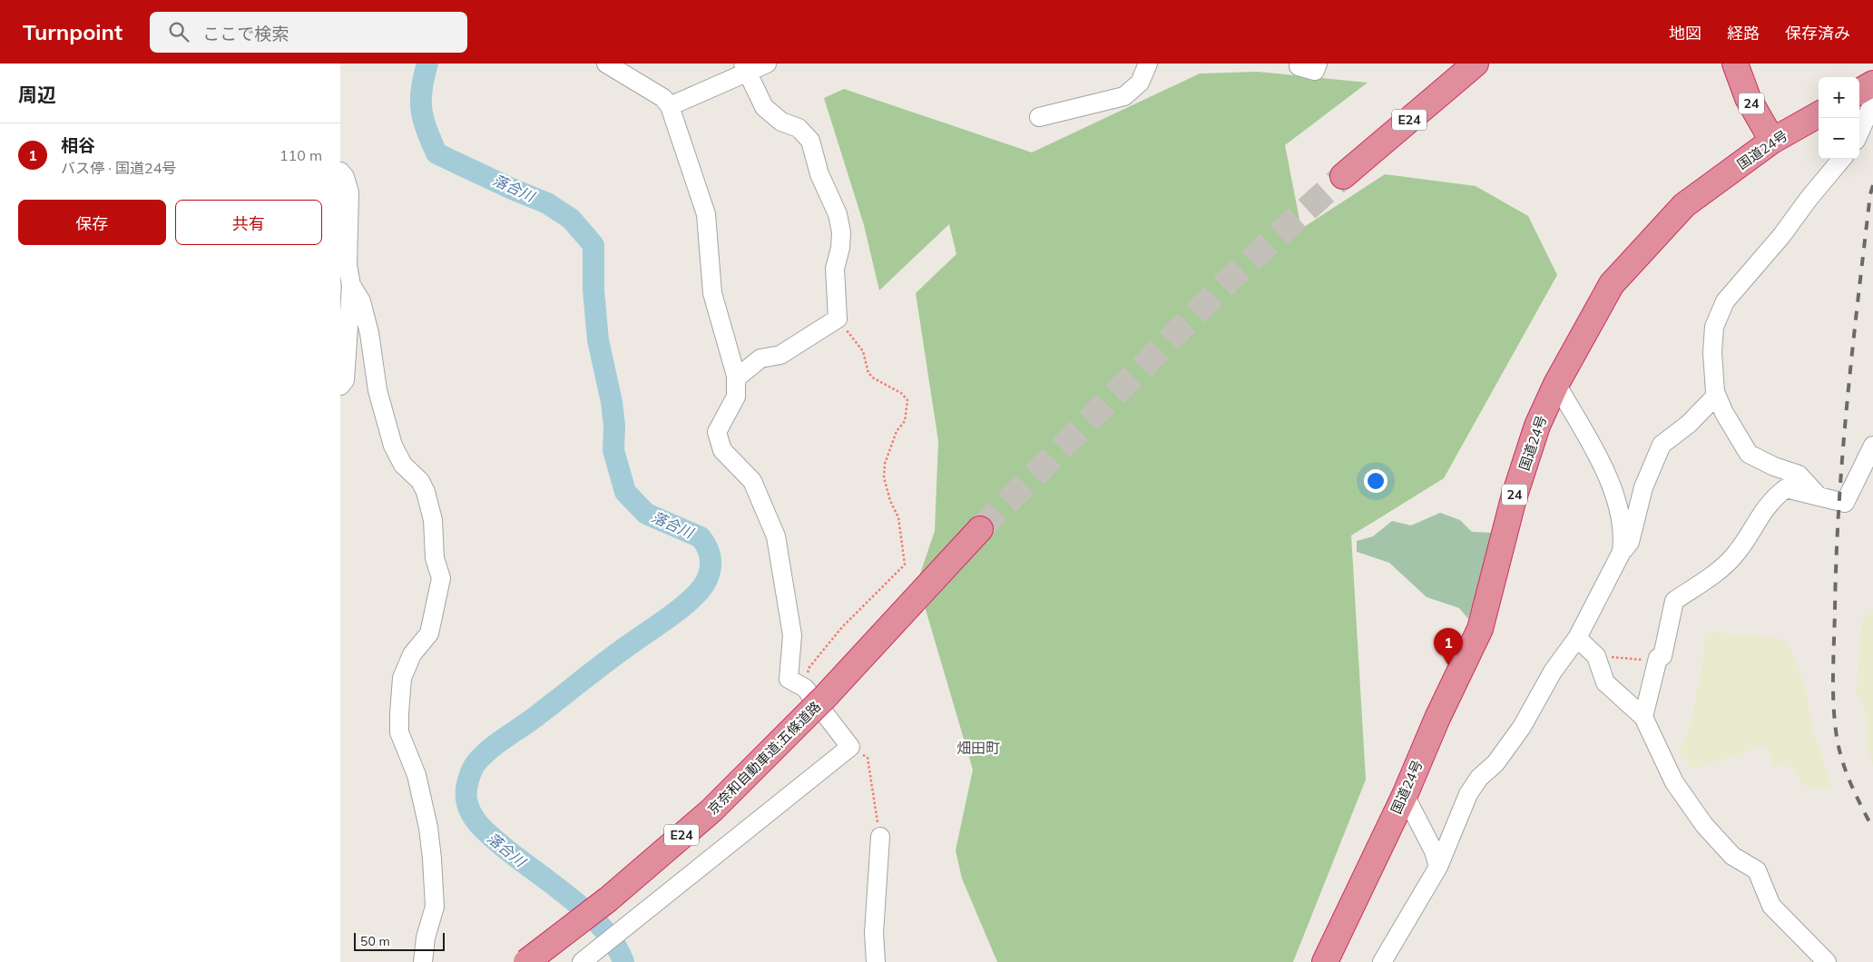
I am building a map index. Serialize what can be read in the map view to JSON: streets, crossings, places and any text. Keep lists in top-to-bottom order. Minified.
{"streets":{"highway":["24","E24","国道24号","京奈和自動車道;五條道路"]},"crossings":[["24","国道24号"]],"districts":["畑田町"],"water":["落合川"],"scale_bar":"50 m","page":{"header":"Turnpoint","search":"ここで検索","nav":["地図","経路","保存済み"],"heading":"周辺","map_buttons":["+","−"],"list":[{"mark":"1","name":"相谷","note":"バス停 · 国道24号","value":"110 m"}],"buttons":["保存","共有"],"pins":"1","scale":"50 m"}}
